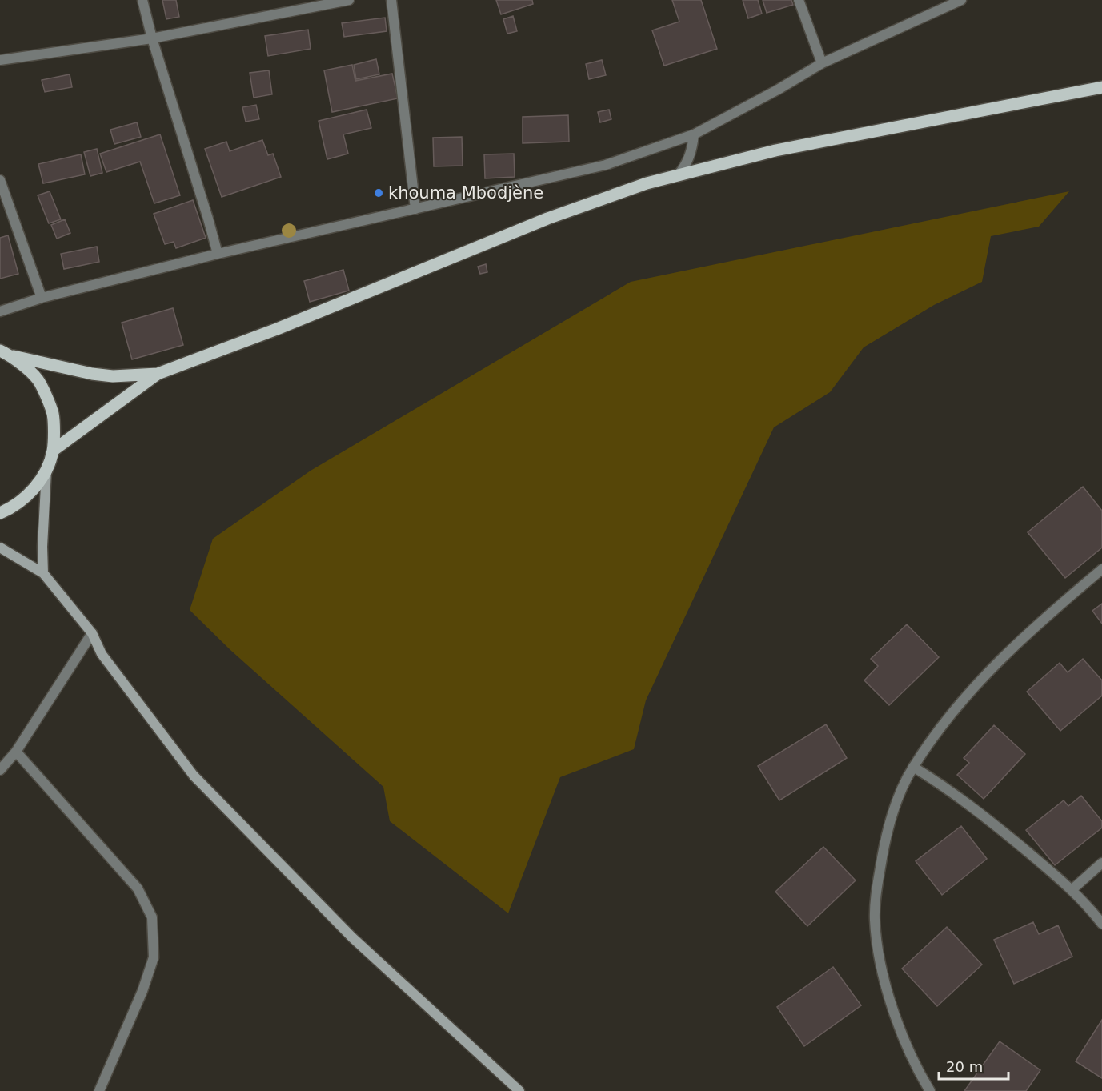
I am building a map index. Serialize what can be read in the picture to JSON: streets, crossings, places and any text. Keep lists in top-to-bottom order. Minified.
{"places":["khouma Mbodjène"],"scale_bar":"20 m"}
